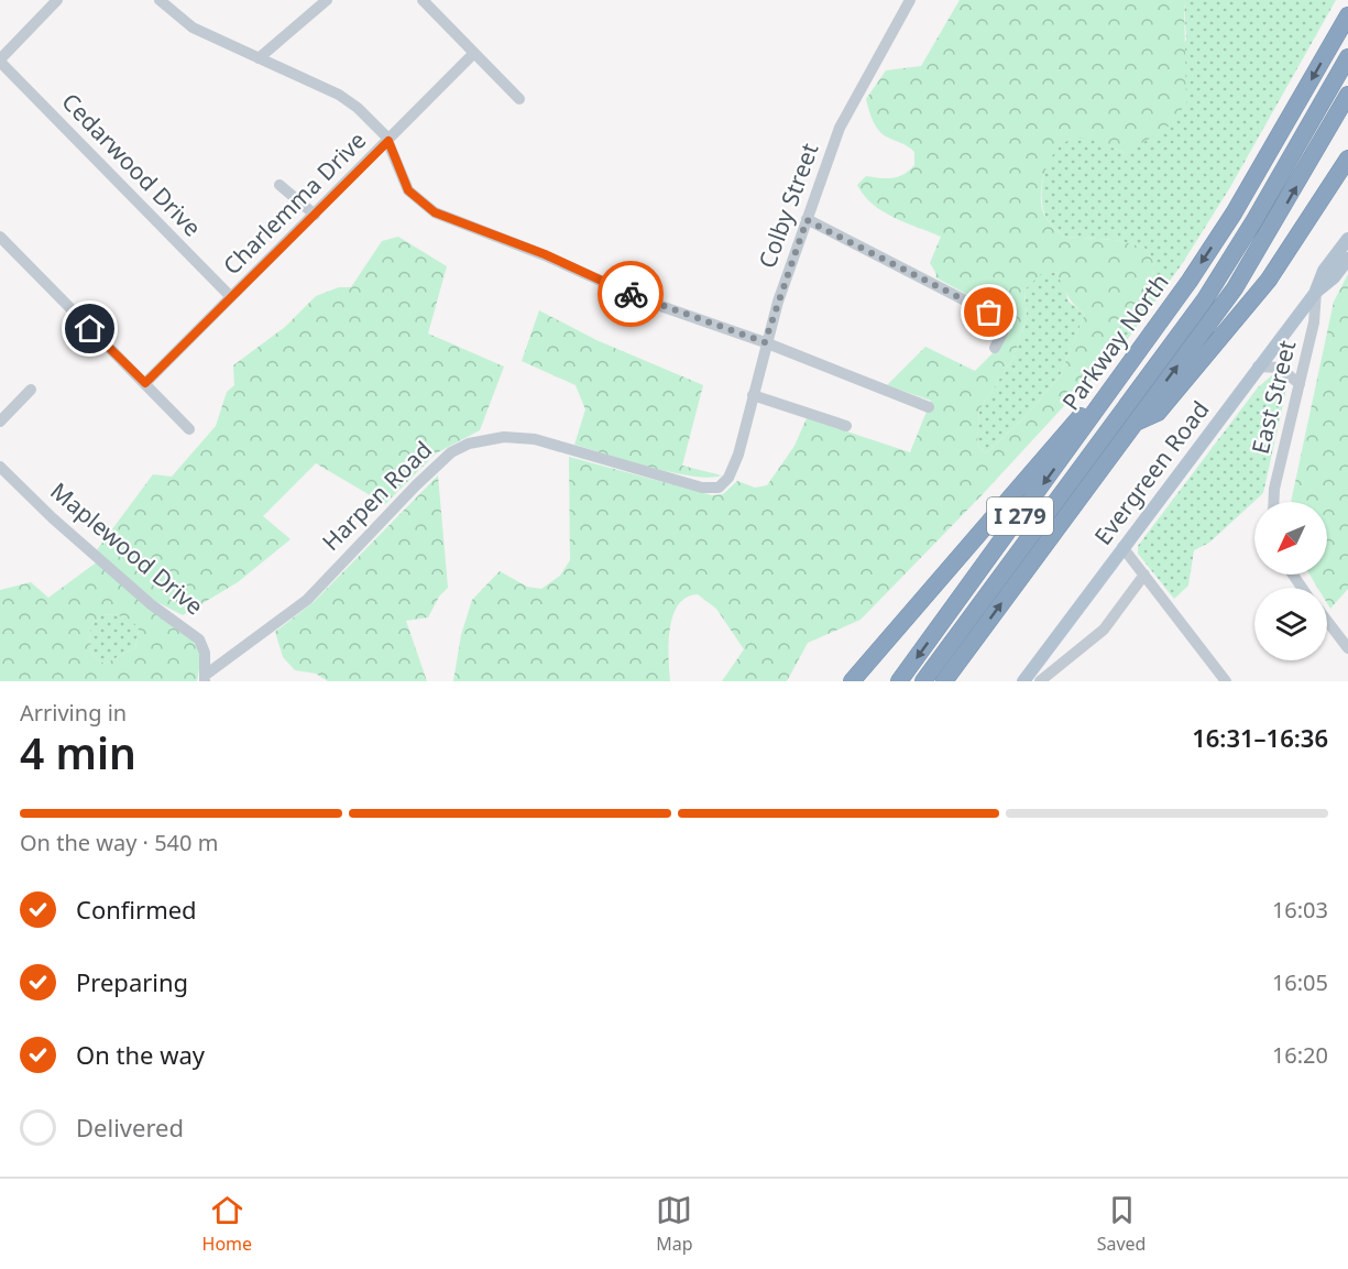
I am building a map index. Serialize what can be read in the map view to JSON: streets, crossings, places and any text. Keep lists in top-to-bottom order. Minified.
{"streets":{"highway":["Parkway North","I 279"],"main road":["East Street","Evergreen Road"],"street":["Cedarwood Drive","Charlemma Drive","Colby Street","Harpen Road","Maplewood Drive"]},"crossings":[["Cedarwood Drive","Charlemma Drive"],["Colby Street","Harpen Road"],["East Street","Evergreen Road"],["Harpen Road","Maplewood Drive"]],"north":"bottom left","page":{"heading":["4 min","Arriving in","16:31–16:36"],"bar":"On the way · 540 m","list":[["Confirmed","16:03"],["Preparing","16:05"],["On the way","16:20"],"Delivered"],"tabs":["Home","Map","Saved"]}}
